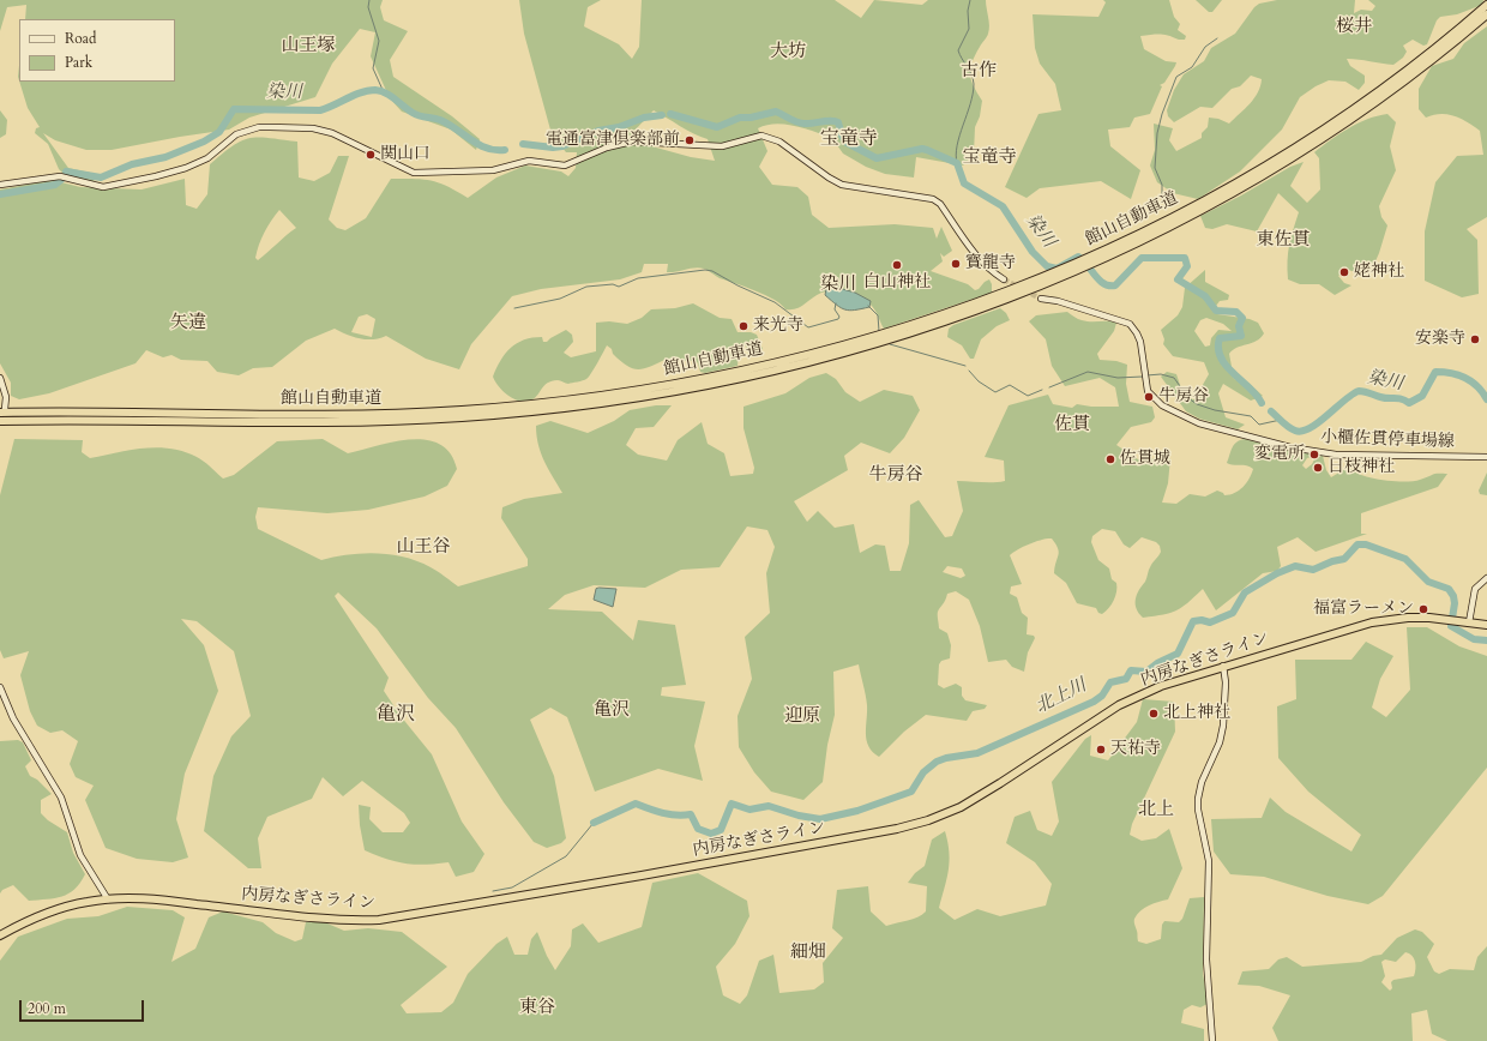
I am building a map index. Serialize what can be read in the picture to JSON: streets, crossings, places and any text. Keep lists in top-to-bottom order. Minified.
{"streets":{"highway":["館山自動車道","内房なぎさライン"],"main road":["小櫃佐貫停車場線"]},"districts":["桜井","山王塚","大坊","古作","宝竜寺","宝竜寺","東佐貫","染川","矢違","佐貫","牛房谷","山王谷","亀沢","亀沢","迎原","北上","細畑","東谷"],"water":["染川","北上川"],"places":["電通富津倶楽部前","関山口","寳龍寺","白山神社","姥神社","来光寺","安楽寺","牛房谷","変電所","佐貫城","日枝神社","福富ラーメン","北上神社","天祐寺"],"legend":["Road","Park"],"scale_bar":"200 m"}
